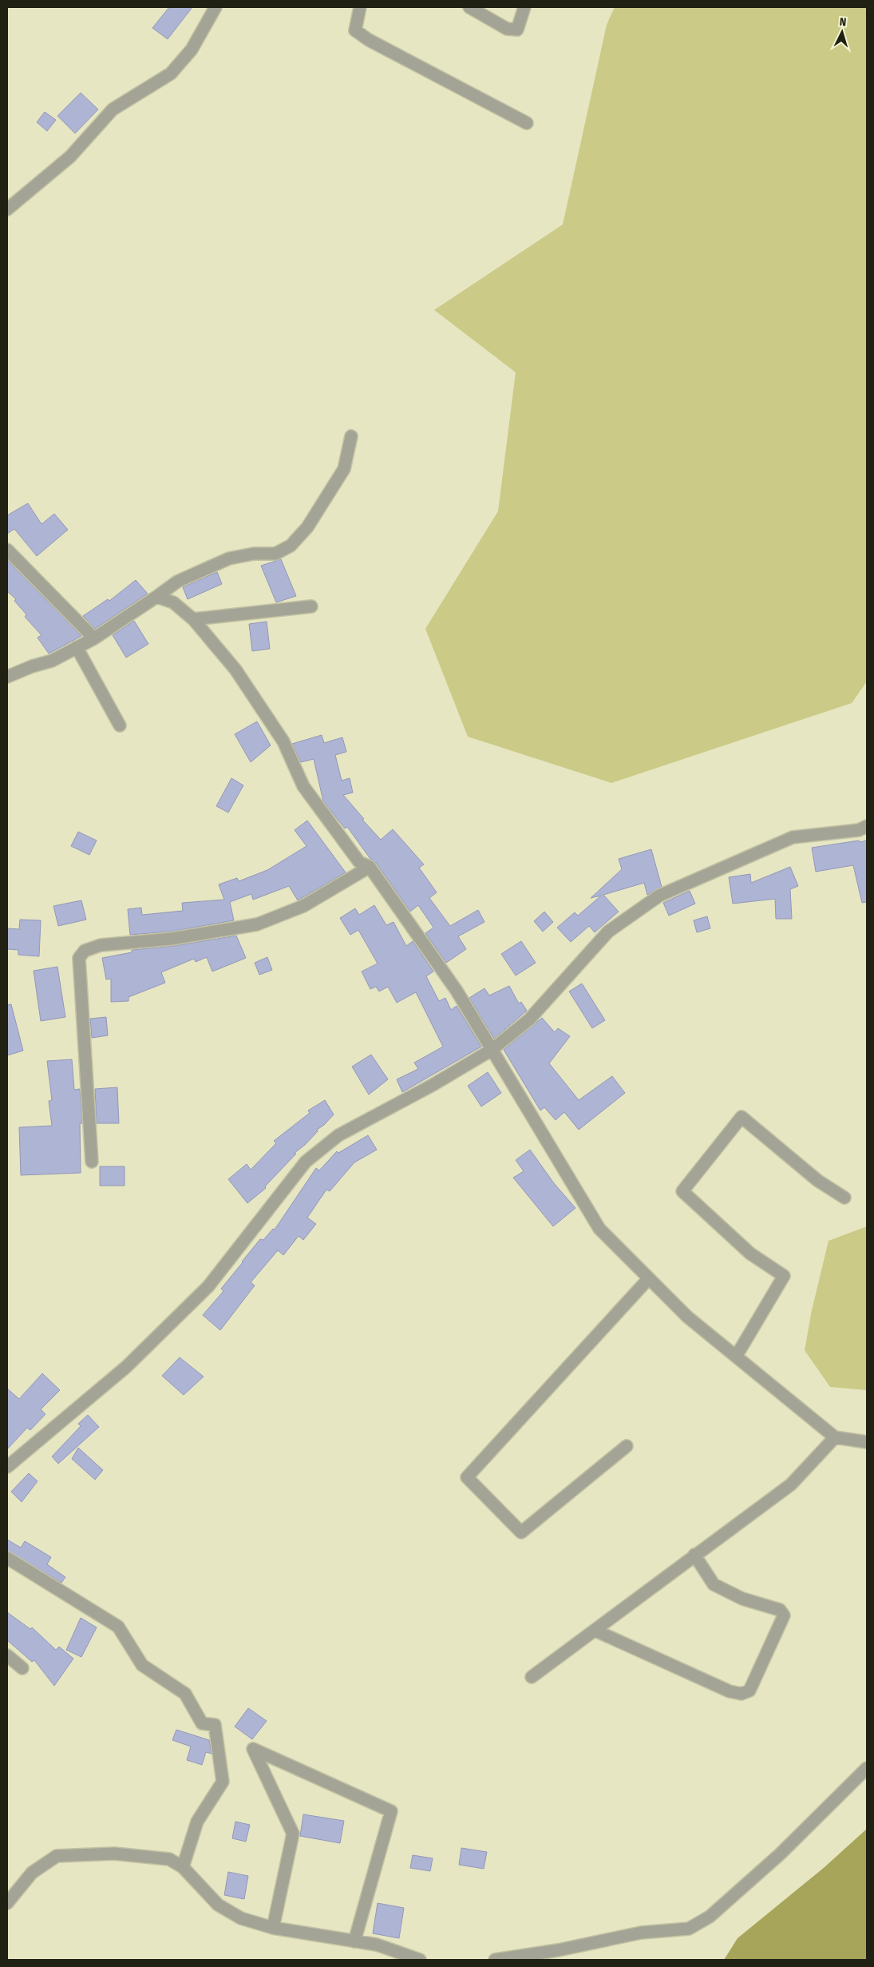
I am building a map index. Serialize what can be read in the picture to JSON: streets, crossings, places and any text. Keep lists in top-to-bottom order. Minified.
{"north":"top"}
